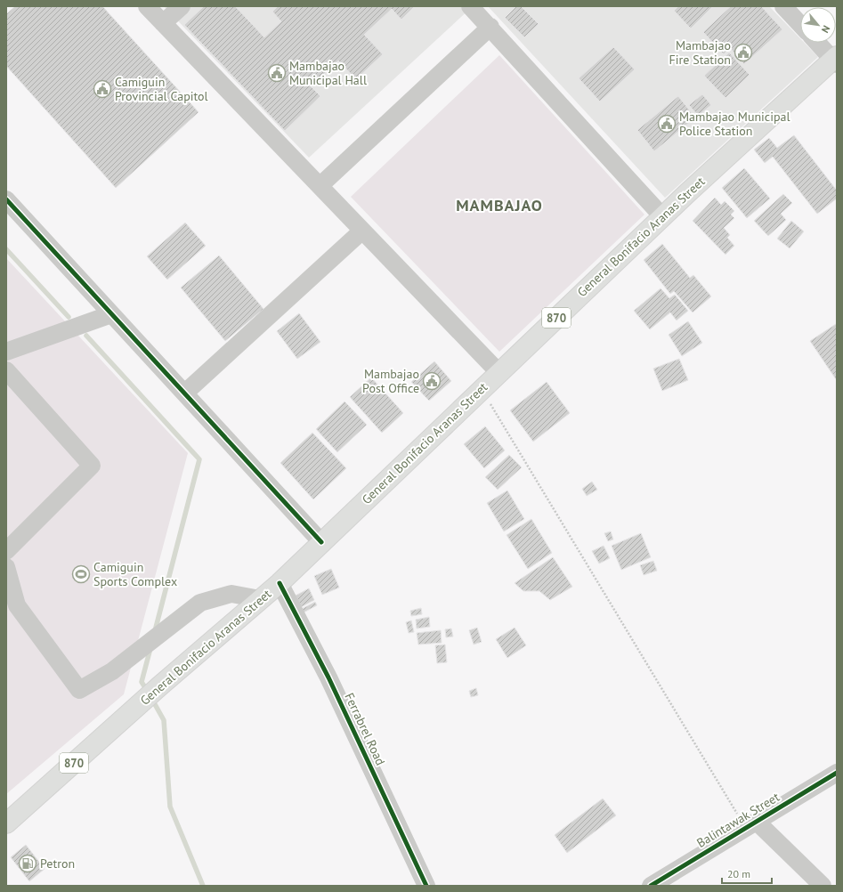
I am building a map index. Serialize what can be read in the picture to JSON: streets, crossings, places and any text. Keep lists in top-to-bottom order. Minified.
{"streets":{"main road":["General Bonifacio Aranas Street","870"],"street":["Ferrabrel Road","Balintawak Street"]},"crossings":[["General Bonifacio Aranas Street","Ferrabrel Road"]],"districts":["MAMBAJAO"],"places":{"public building":["Mambajao Fire Station","Mambajao Municipal Hall","Camiguin Provincial Capitol","Mambajao Municipal Police Station","Mambajao Post Office"],"sports":["Camiguin Sports Complex"],"fuel station":["Petron"]},"scale_bar":"20 m","north":"bottom right"}
